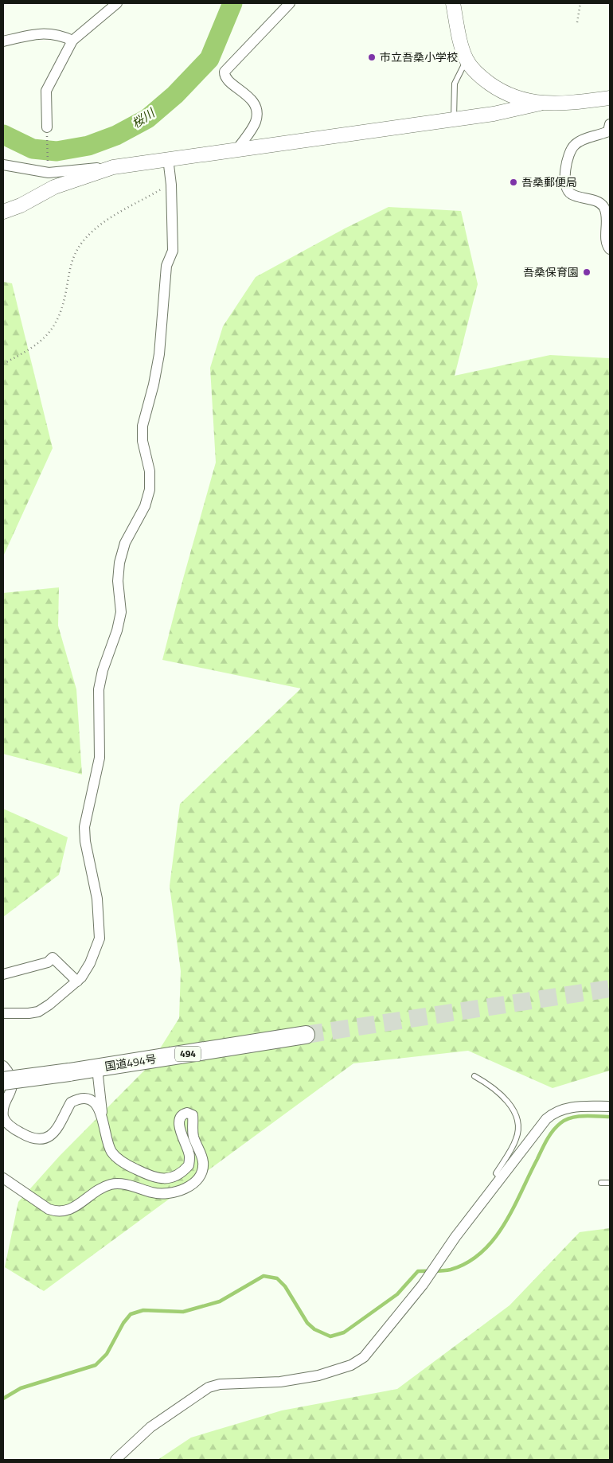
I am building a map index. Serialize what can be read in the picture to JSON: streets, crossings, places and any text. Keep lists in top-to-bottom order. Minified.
{"streets":{"highway":["494","国道494号"]},"water":["桜川"],"places":["市立吾桑小学校","吾桑郵便局","吾桑保育園"]}
